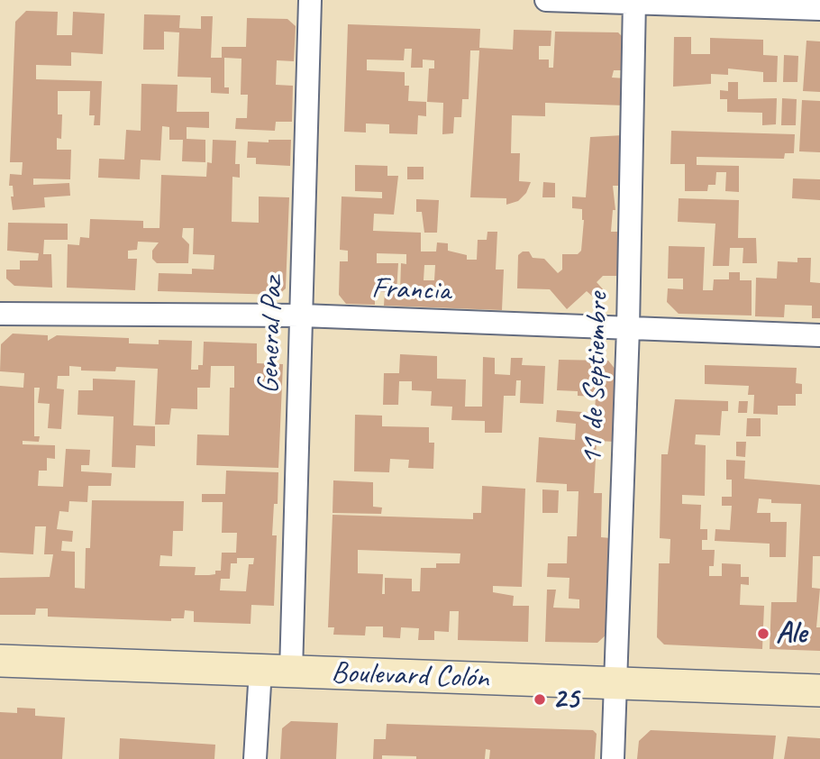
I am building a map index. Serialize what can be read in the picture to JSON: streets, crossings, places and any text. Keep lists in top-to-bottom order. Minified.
{"streets":{"main road":["Boulevard Colón"],"street":["Francia","General Paz","11 de Septiembre"]},"crossings":[["Francia","General Paz"],["Francia","11 de Septiembre"],["General Paz","Boulevard Colón"],["11 de Septiembre","Boulevard Colón"]],"places":["Ale","25"]}
